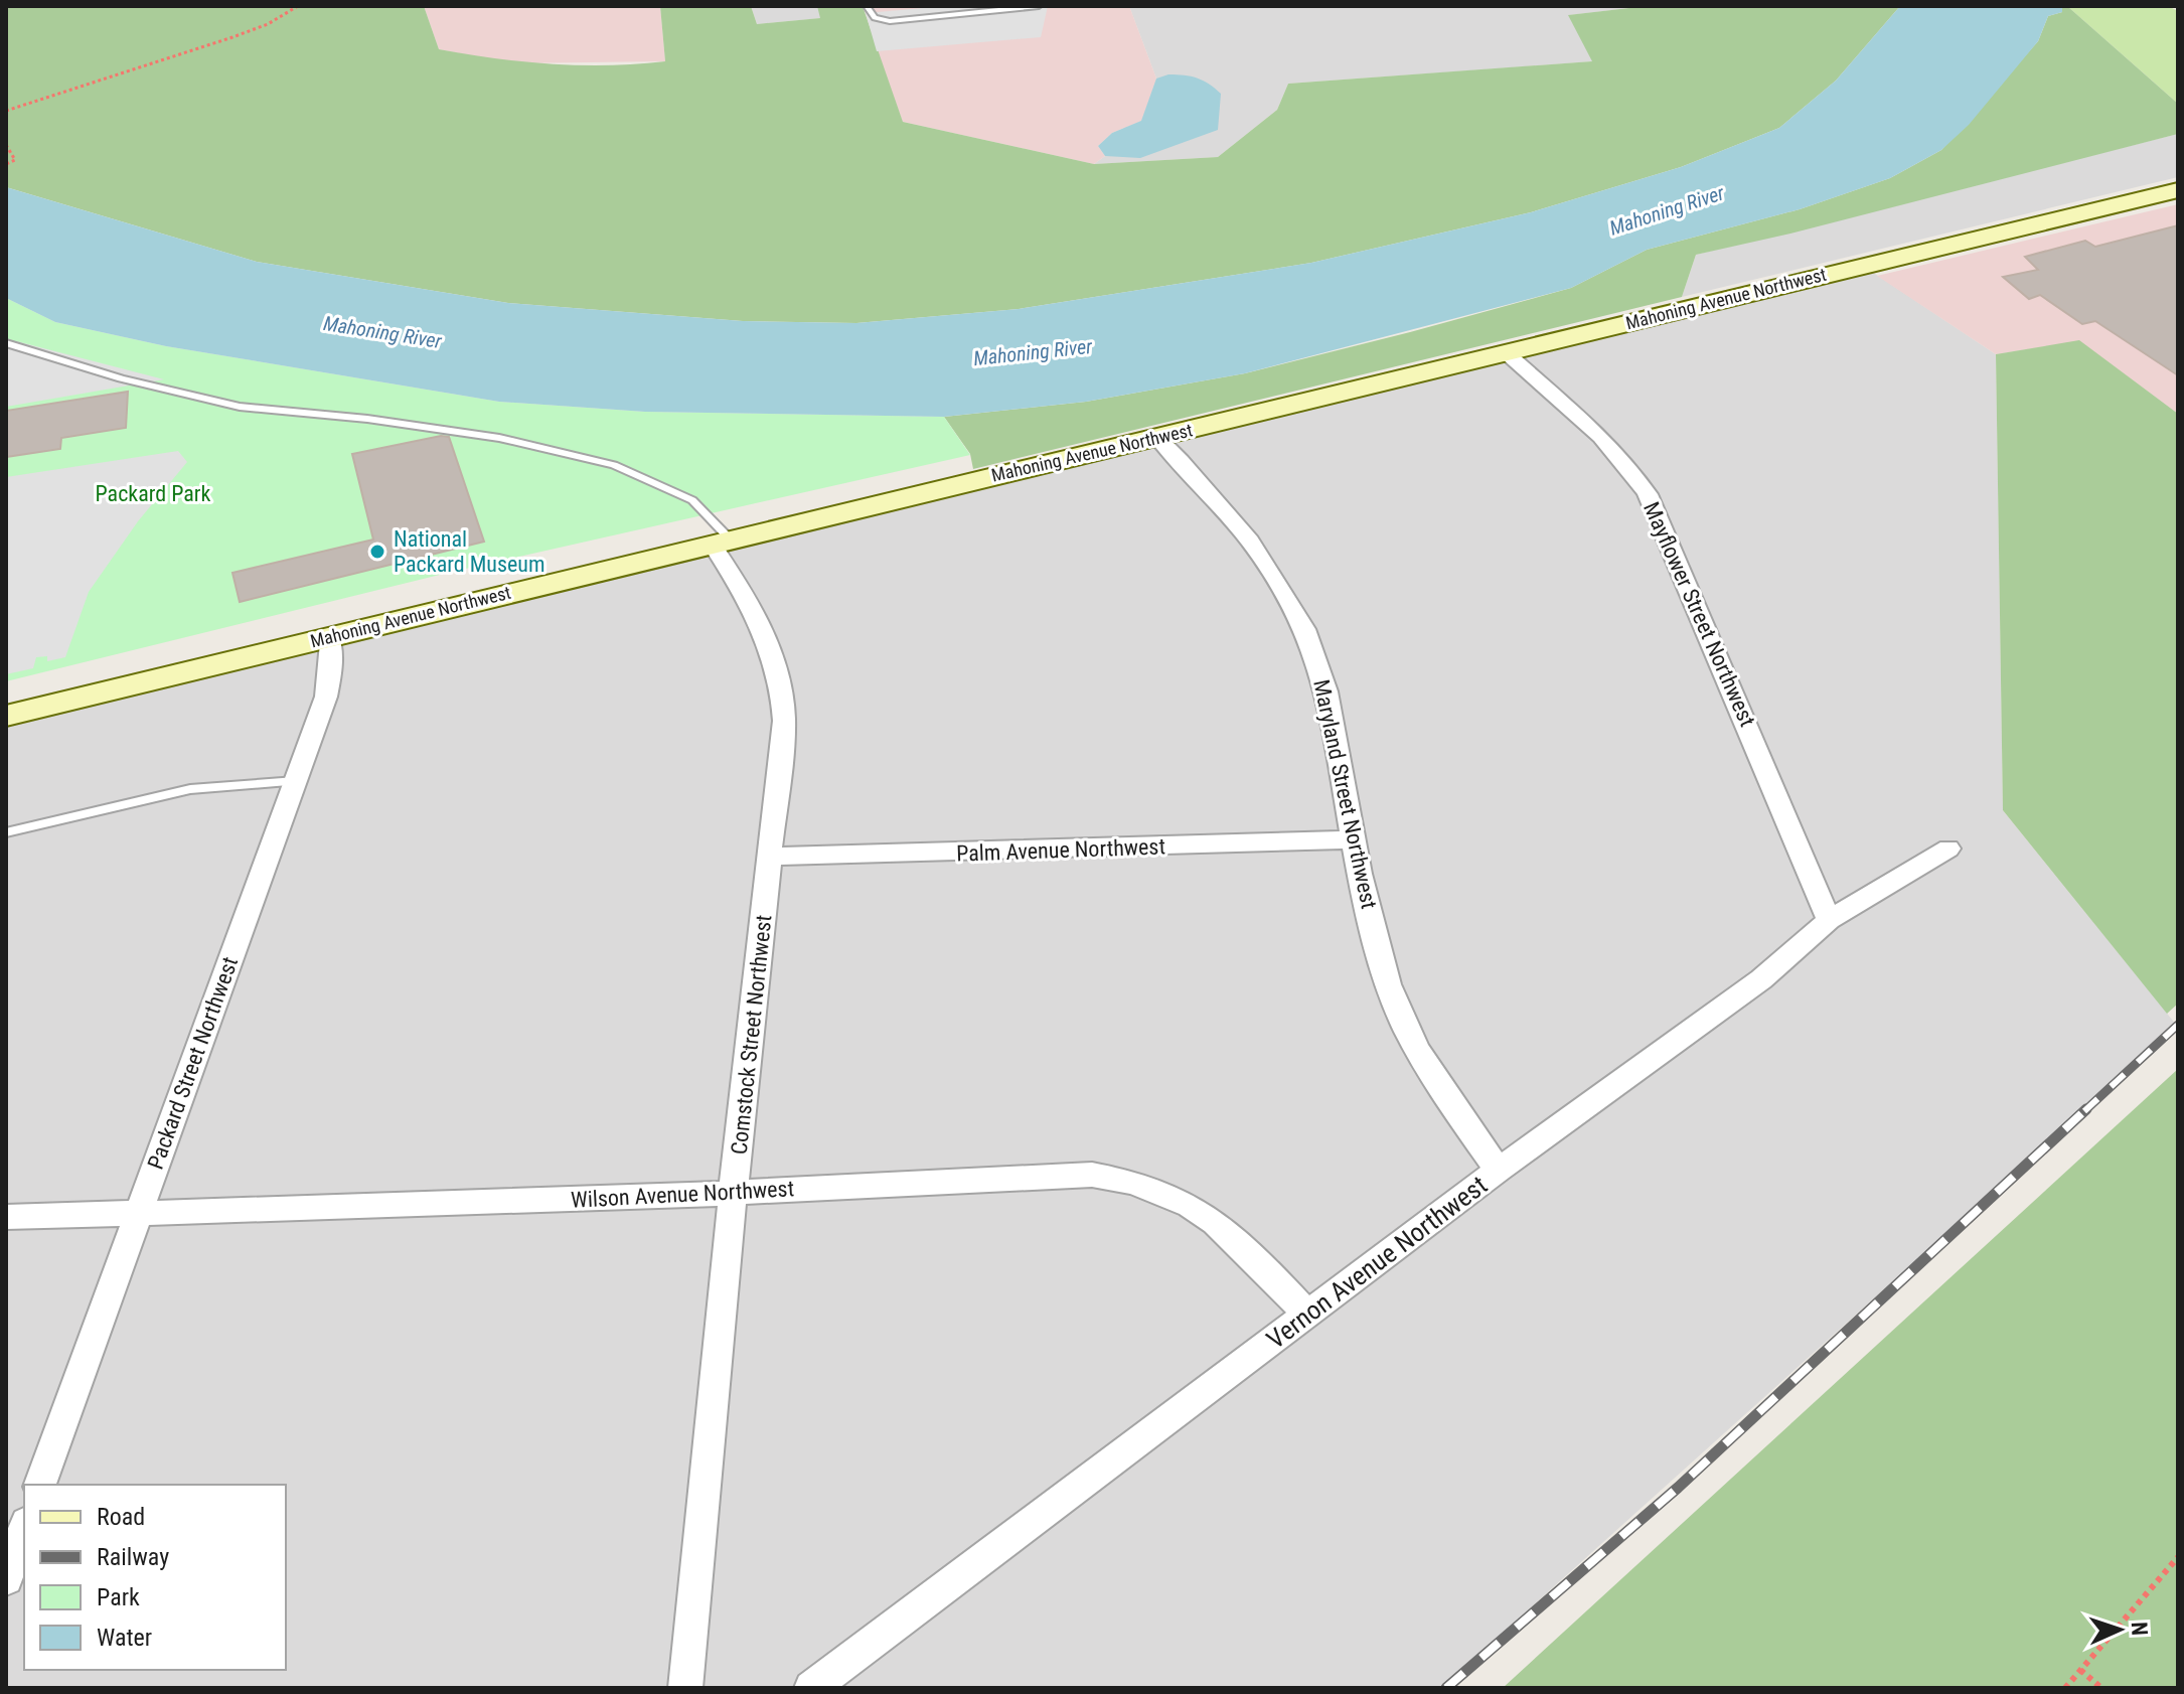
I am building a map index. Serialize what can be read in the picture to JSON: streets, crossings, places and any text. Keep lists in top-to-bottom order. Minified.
{"streets":{"main road":["Mahoning Avenue Northwest"],"street":["Mayflower Street Northwest","Maryland Street Northwest","Palm Avenue Northwest","Comstock Street Northwest","Packard Street Northwest","Wilson Avenue Northwest","Vernon Avenue Northwest"]},"crossings":[["Mahoning Avenue Northwest","Mayflower Street Northwest"],["Mahoning Avenue Northwest","Maryland Street Northwest"],["Mahoning Avenue Northwest","Comstock Street Northwest"],["Mahoning Avenue Northwest","Packard Street Northwest"],["Mayflower Street Northwest","Vernon Avenue Northwest"],["Maryland Street Northwest","Palm Avenue Northwest"],["Maryland Street Northwest","Vernon Avenue Northwest"],["Palm Avenue Northwest","Comstock Street Northwest"],["Comstock Street Northwest","Wilson Avenue Northwest"],["Packard Street Northwest","Wilson Avenue Northwest"],["Wilson Avenue Northwest","Vernon Avenue Northwest"]],"water":["Mahoning River"],"parks":["Packard Park"],"places":["National Packard Museum"],"legend":["Road","Railway","Park","Water"],"north":"right"}
